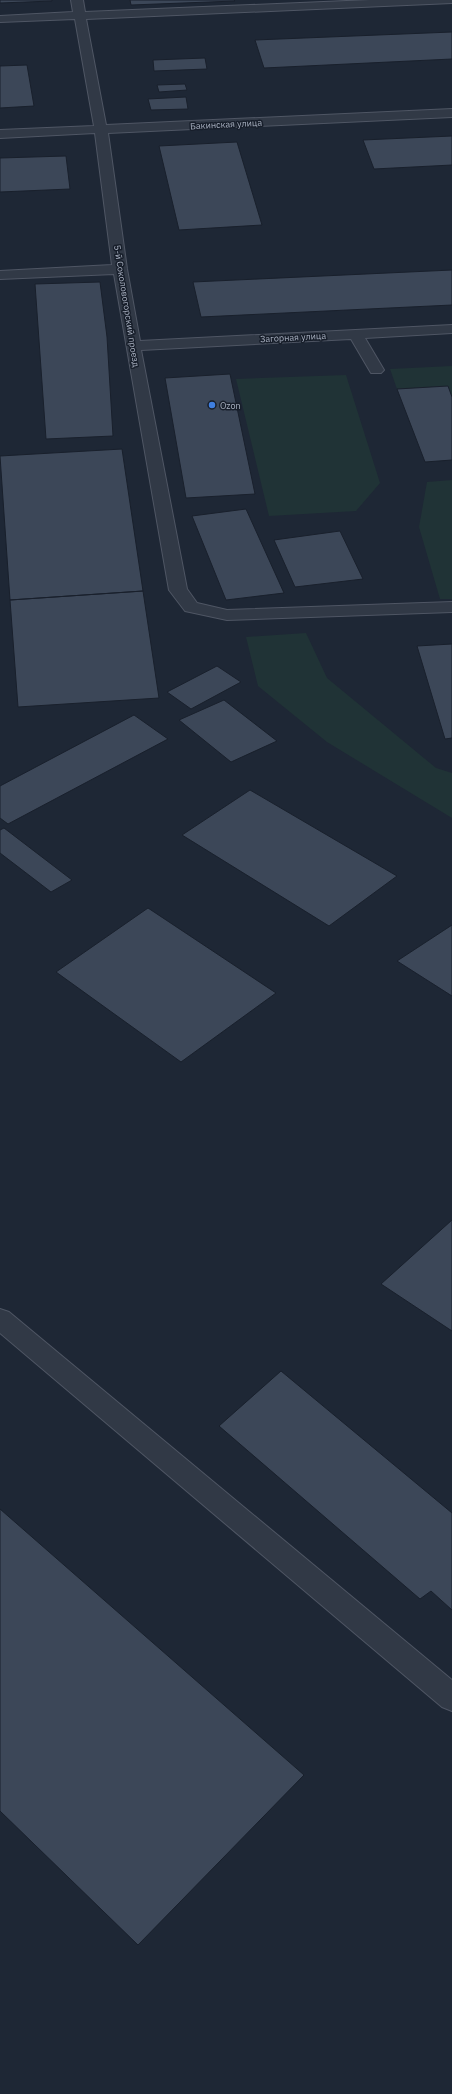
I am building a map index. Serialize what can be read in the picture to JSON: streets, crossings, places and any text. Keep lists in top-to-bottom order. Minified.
{"streets":{"street":["Бакинская улица","5-й Соколовогорский проезд","Загорная улица"]},"crossings":[["Бакинская улица","5-й Соколовогорский проезд"],["5-й Соколовогорский проезд","Загорная улица"]],"places":["Ozon"]}
